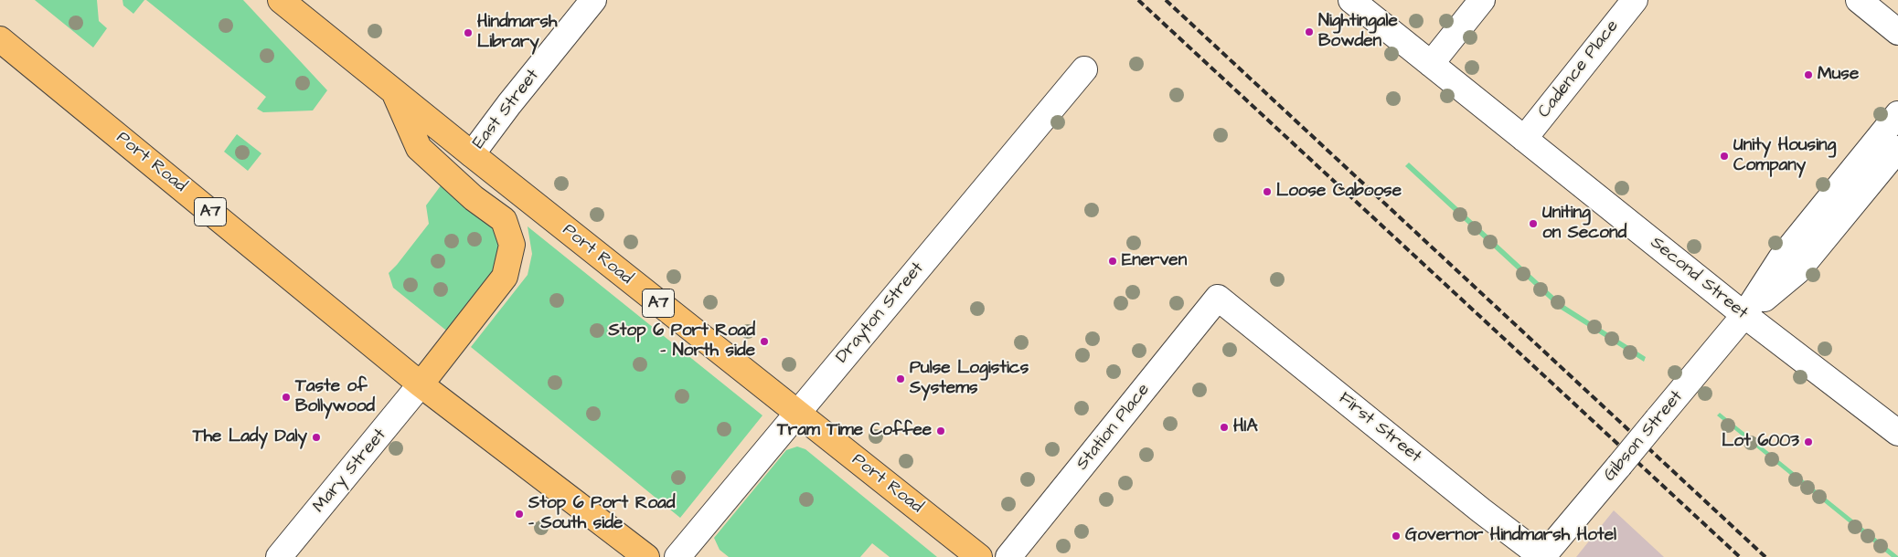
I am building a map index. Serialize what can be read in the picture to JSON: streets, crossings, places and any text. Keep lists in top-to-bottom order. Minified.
{"streets":{"highway":["Port Road","A7"],"street":["Cadence Place","East Street","Second Street","Drayton Street","Station Place","First Street","Gibson Street","Mary Street"]},"crossings":[["Cadence Place","Second Street"],["East Street","Port Road"],["Port Road","Drayton Street"],["Port Road","Mary Street"],["Second Street","Gibson Street"],["Station Place","First Street"],["First Street","Gibson Street"]],"places":["Nightingale Bowden","Hindmarsh Library","Muse","Unity Housing Company","Loose Caboose","Uniting on Second","Enerven","Stop 6 Port Road - North side","Pulse Logistics Systems","Taste of Bollywood","HIA","Tram Time Coffee","The Lady Daly","Lot 6003","Stop 6 Port Road - South side","Governor Hindmarsh Hotel"]}
